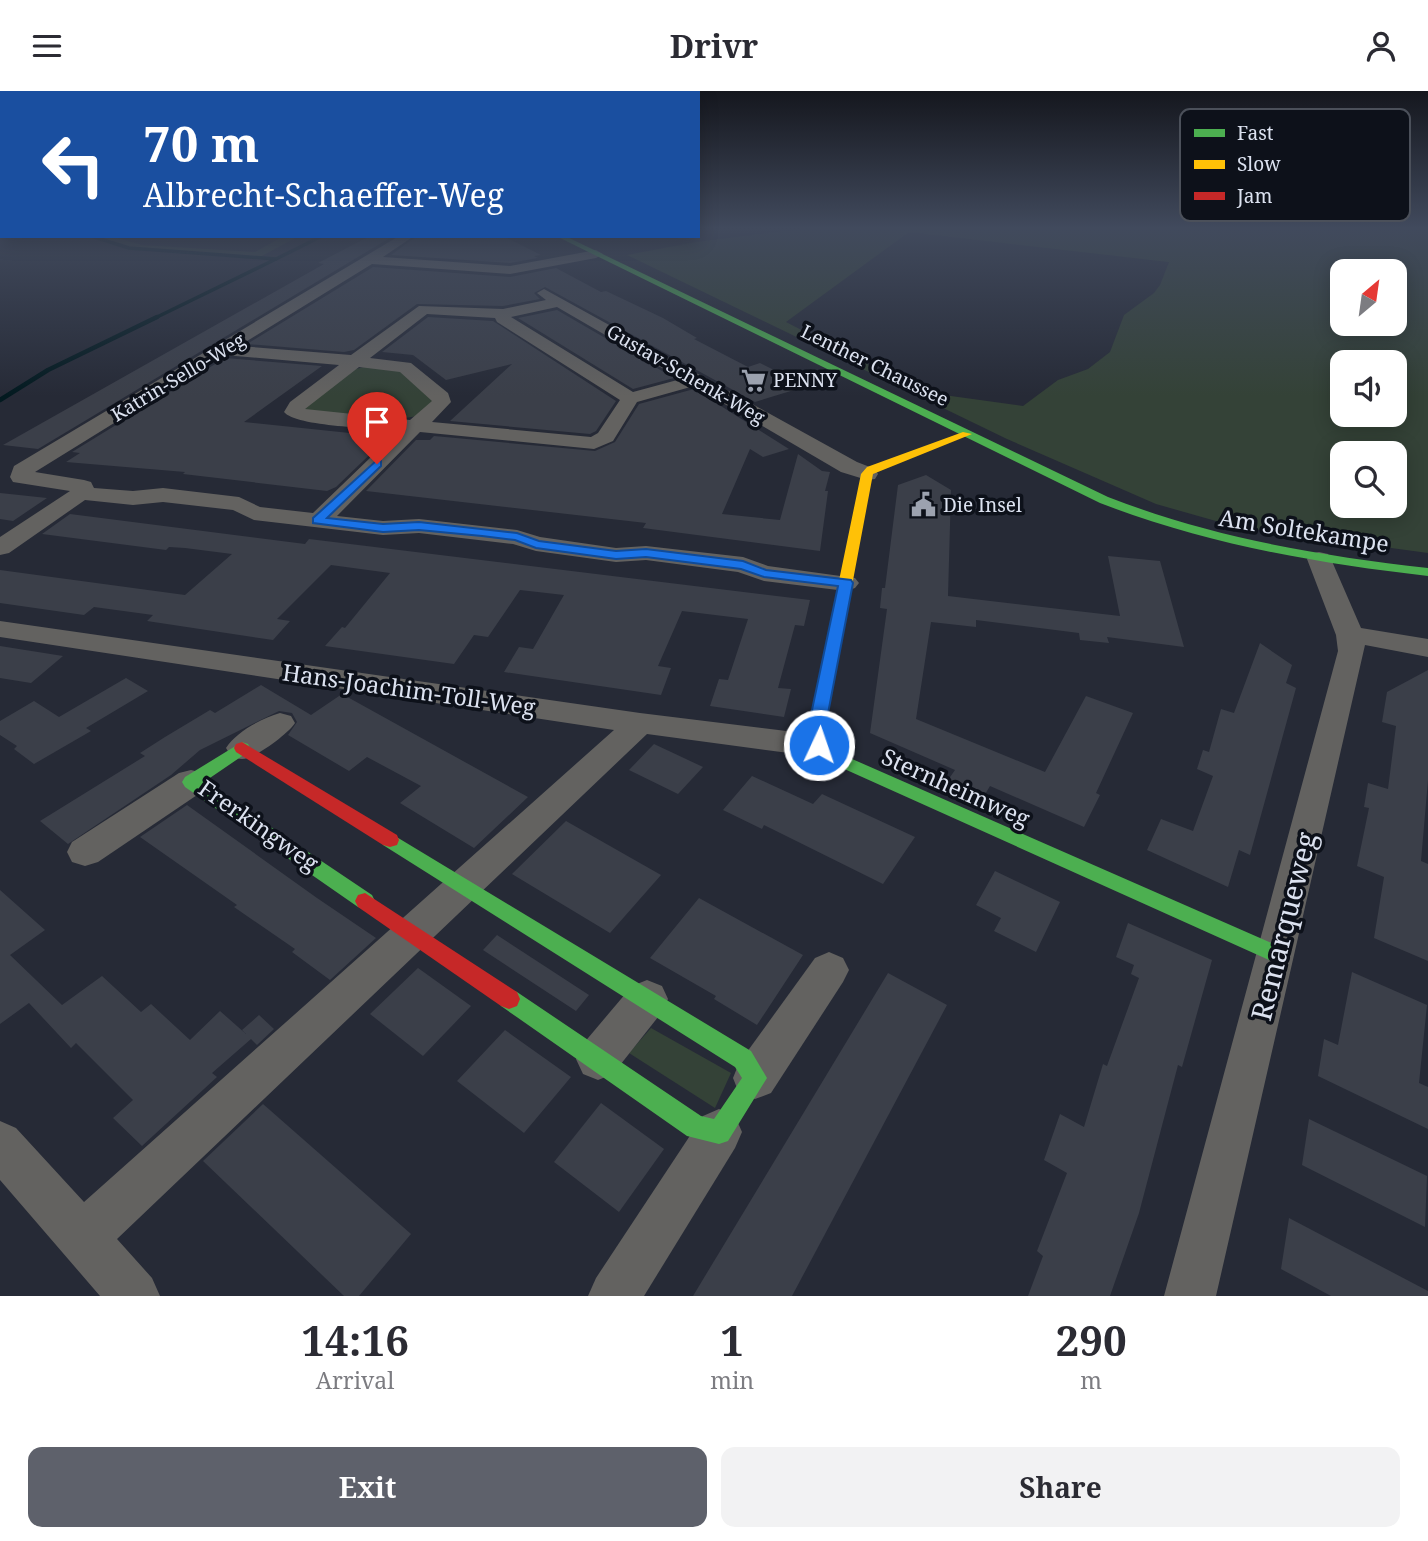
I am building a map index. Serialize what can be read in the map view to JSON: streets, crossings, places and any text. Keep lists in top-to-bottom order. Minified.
{"streets":{"street":["Lenther Chaussee","Gustav-Schenk-Weg","Katrin-Sello-Weg","Am Soltekampe","Hans-Joachim-Toll-Weg","Sternheimweg","Frerkingweg","Remarqueweg"]},"crossings":[["Lenther Chaussee","Am Soltekampe"],["Am Soltekampe","Remarqueweg"],["Hans-Joachim-Toll-Weg","Sternheimweg"],["Sternheimweg","Remarqueweg"]],"places":{"supermarket":["PENNY"],"public building":["Die Insel"]},"legend":["Fast","Slow","Jam"],"north":"top right","page":{"header":"Drivr","turn":["70 m","Albrecht-Schaeffer-Weg"],"eta":["14:16","Arrival","1","min","290","m"],"buttons":["Exit","Share"]}}
